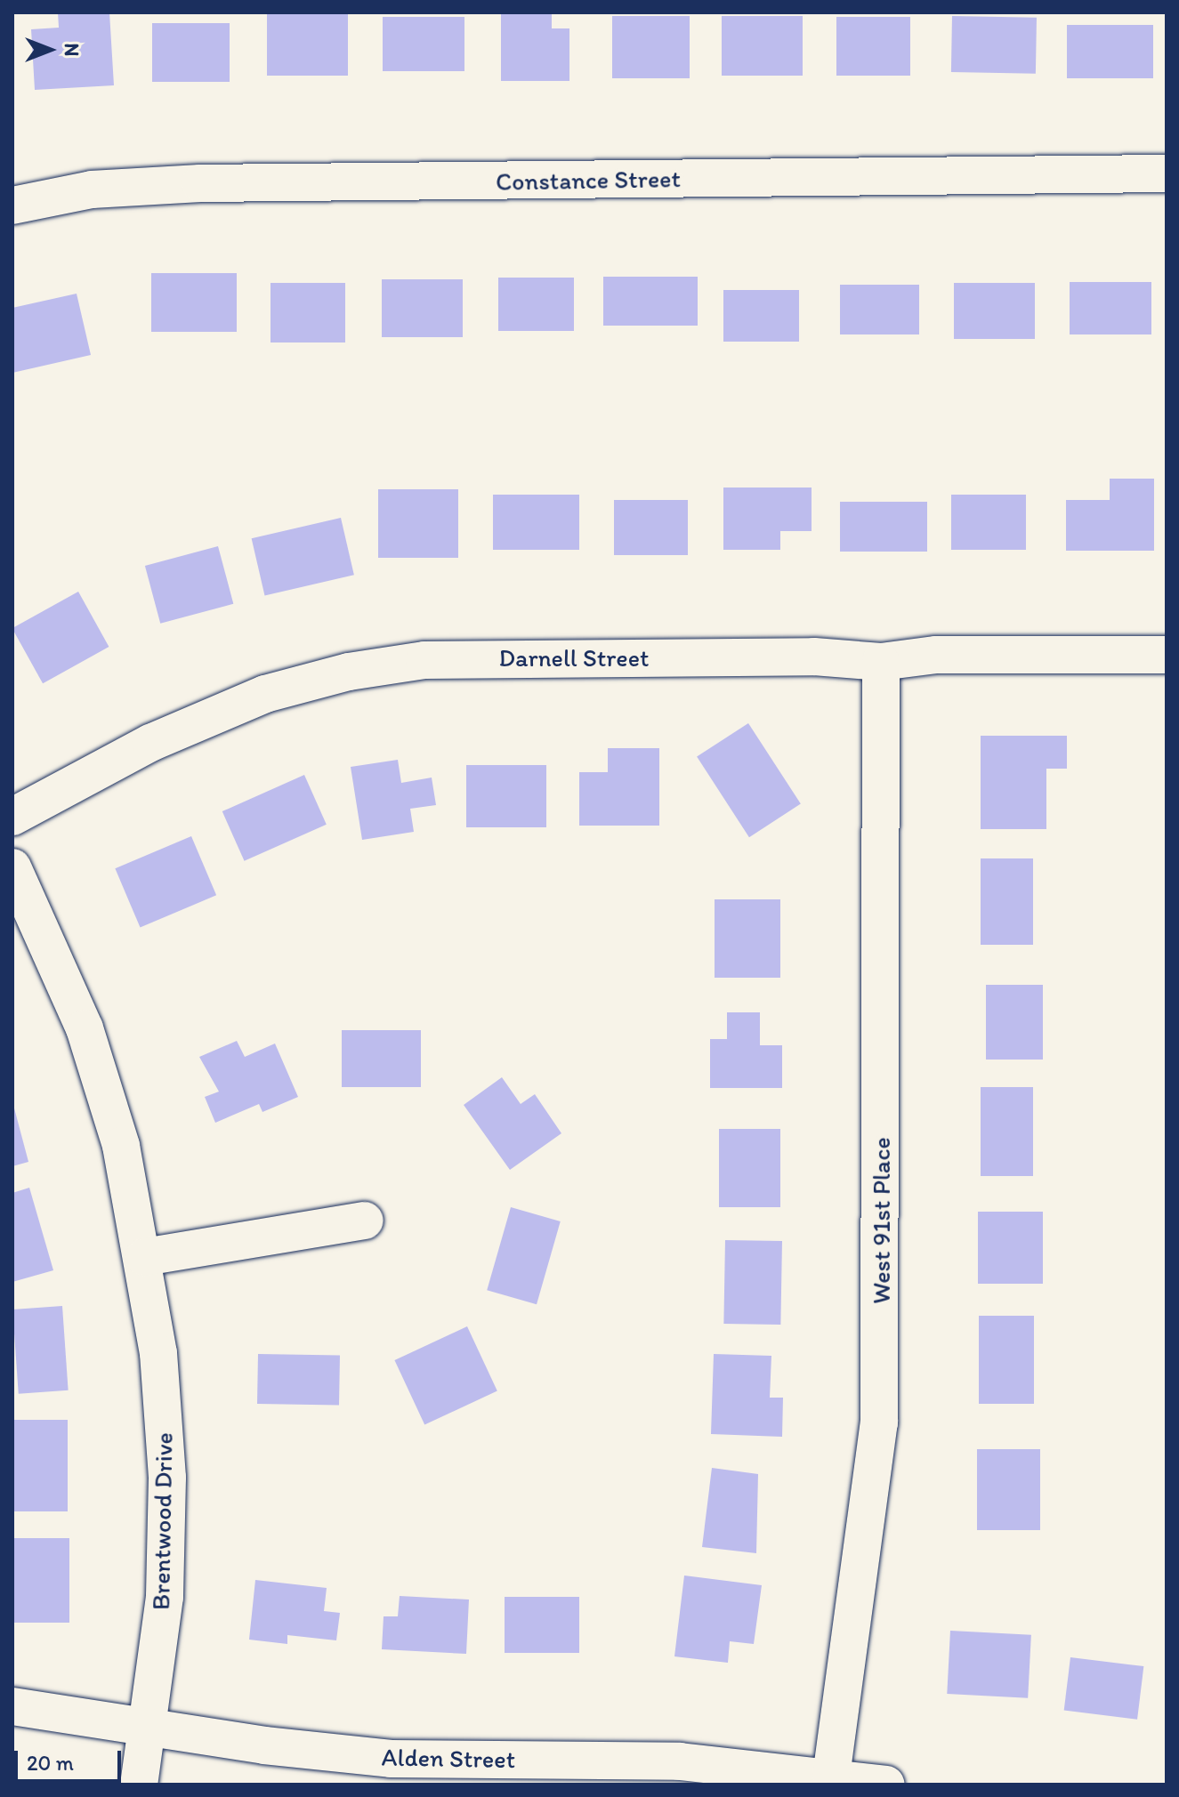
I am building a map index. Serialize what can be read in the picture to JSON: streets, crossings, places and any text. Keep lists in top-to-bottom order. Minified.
{"streets":{"street":["Constance Street","Darnell Street","West 91st Place","Brentwood Drive","Alden Street"]},"crossings":[["Darnell Street","West 91st Place"],["West 91st Place","Alden Street"],["Brentwood Drive","Alden Street"]],"scale_bar":"20 m","north":"right"}
